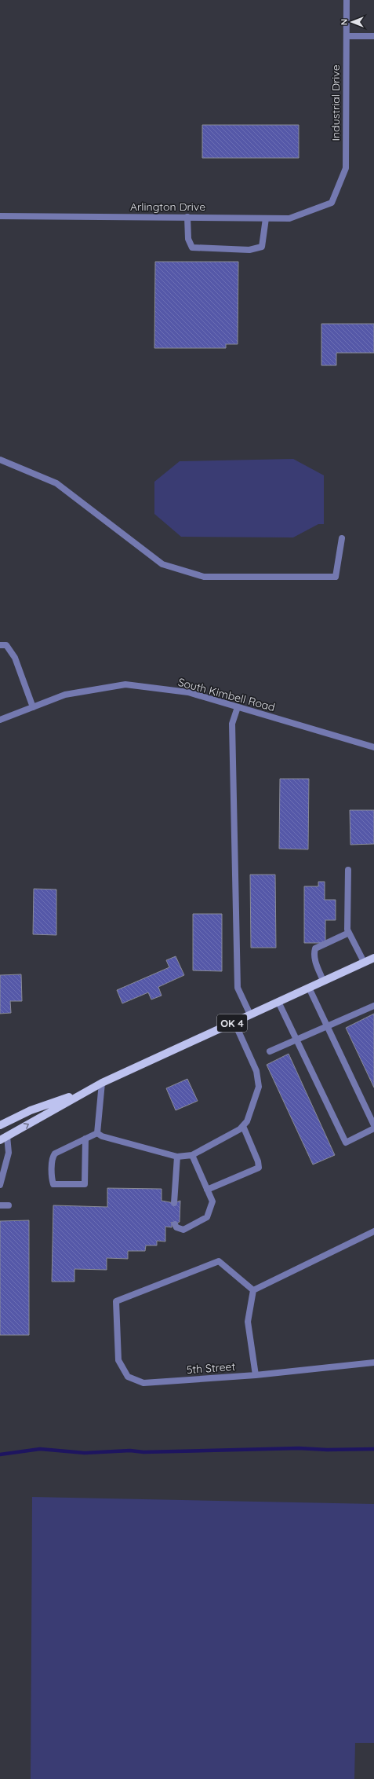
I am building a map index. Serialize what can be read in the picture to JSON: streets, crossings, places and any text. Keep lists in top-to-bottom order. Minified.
{"streets":{"main road":["OK 4"],"street":["Industrial Drive","Arlington Drive","South Kimbell Road","5th Street"]},"crossings":[["Industrial Drive","Arlington Drive"]],"north":"left"}
